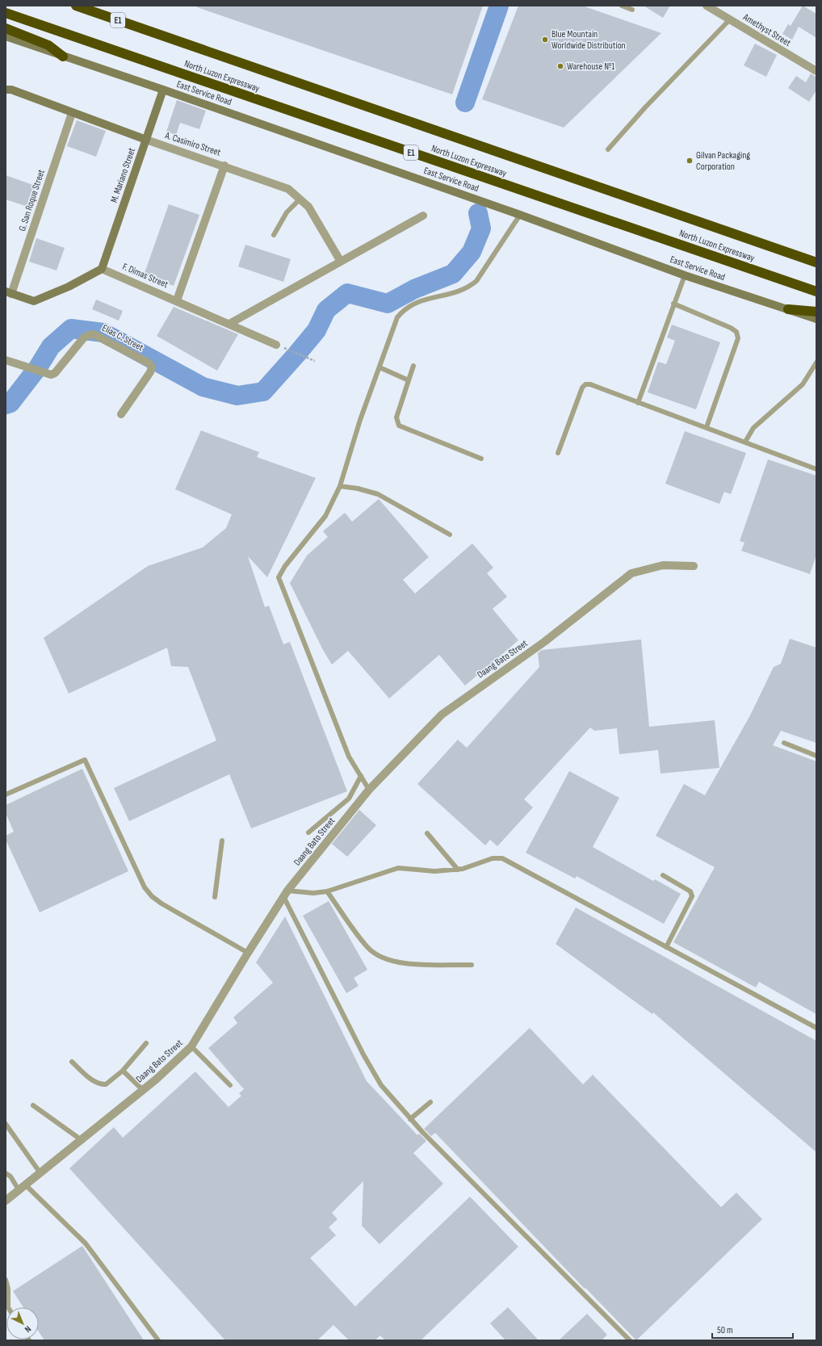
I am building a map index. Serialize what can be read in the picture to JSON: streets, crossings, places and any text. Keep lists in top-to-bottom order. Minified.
{"streets":{"highway":["E1","North Luzon Expressway"],"street":["Amethyst Street","East Service Road","A. Casimiro Street","M. Mariano Street","G. San Roque Street","F. Dimas Street","Elias C. Street","Daang Bato Street"]},"crossings":[["East Service Road","M. Mariano Street"],["A. Casimiro Street","M. Mariano Street"],["A. Casimiro Street","G. San Roque Street"],["M. Mariano Street","F. Dimas Street"]],"places":["Blue Mountain Worldwide Distribution","Warehouse №1","Gilvan Packaging Corporation"],"scale_bar":"50 m","north":"bottom right"}
